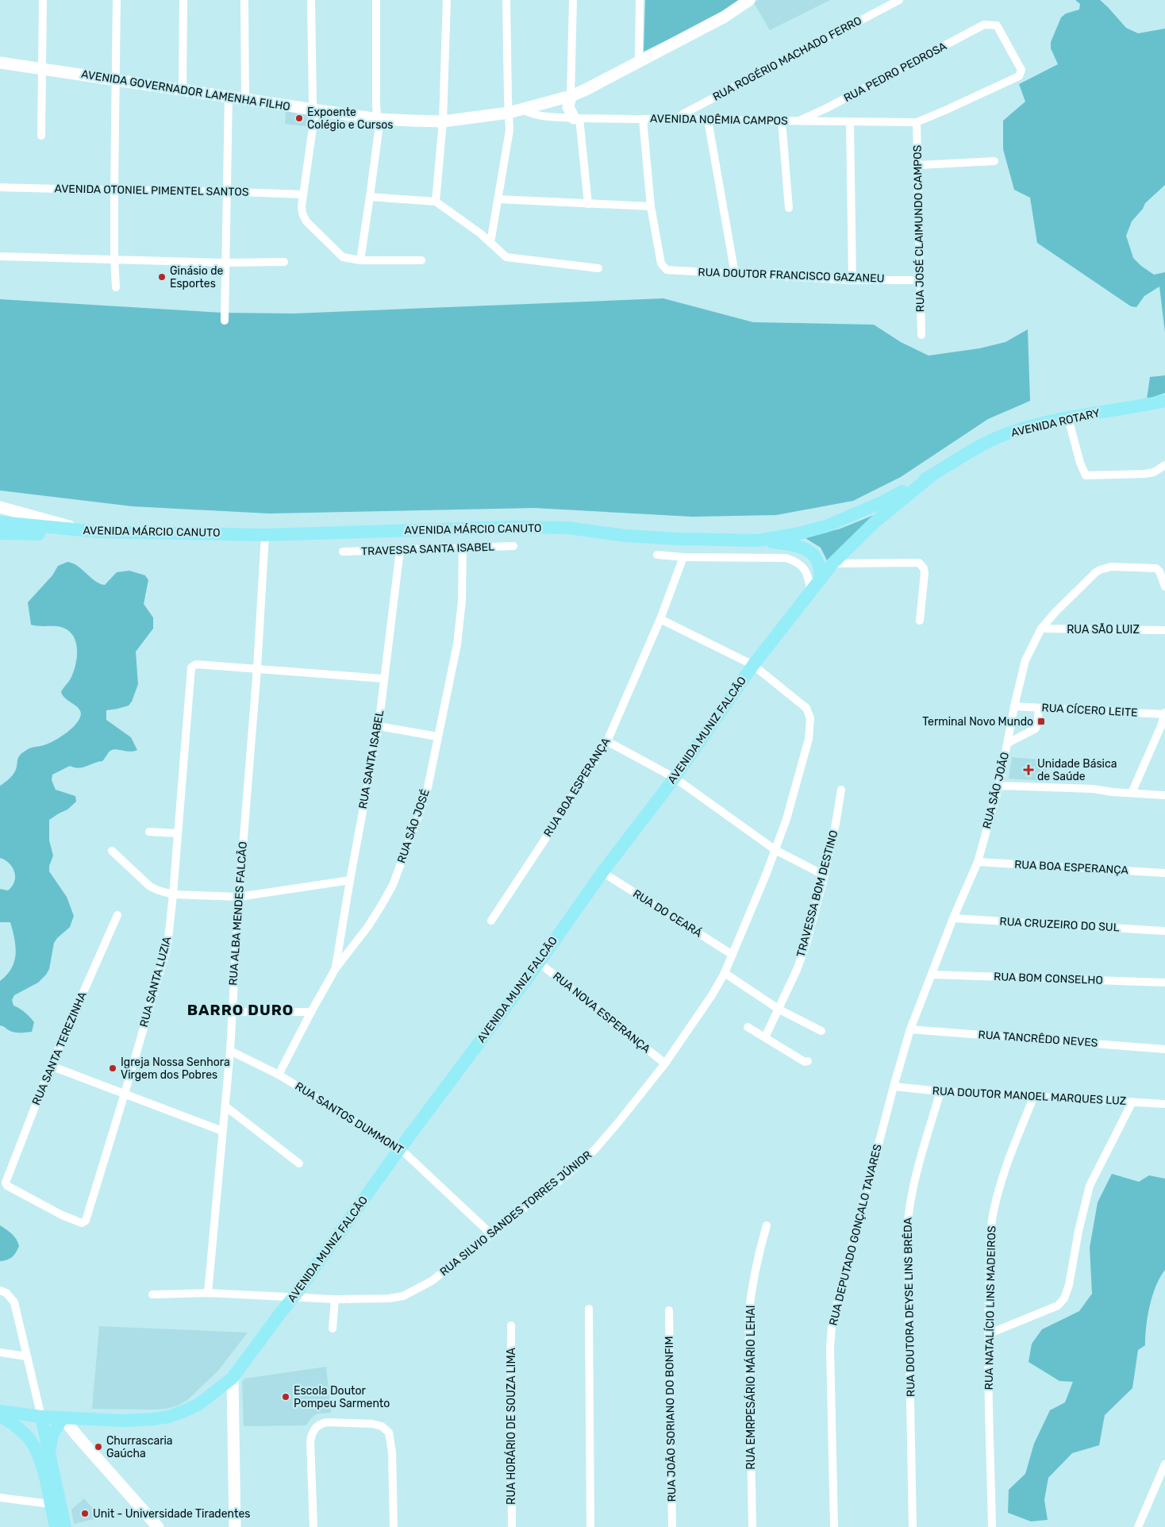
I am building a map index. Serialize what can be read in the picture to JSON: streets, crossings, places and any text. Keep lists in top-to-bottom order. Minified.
{"streets":{"main road":["AVENIDA ROTARY","AVENIDA MÁRCIO CANUTO","AVENIDA MUNIZ FALCÃO"],"street":["RUA ROGÉRIO MACHADO FERRO","RUA PEDRO PEDROSA","AVENIDA GOVERNADOR LAMENHA FILHO","AVENIDA NOÊMIA CAMPOS","AVENIDA OTONIEL PIMENTEL SANTOS","RUA JOSÉ CLAIMUNDO CAMPOS","RUA DOUTOR FRANCISCO GAZANEU","TRAVESSA SANTA ISABEL","RUA SÃO LUIZ","RUA CÍCERO LEITE","RUA SANTA ISABEL","RUA BOA ESPERANÇA","RUA SÃO JOÃO","RUA SÃO JOSÉ","TRAVESSA BOM DESTINO","RUA ALBA MENDES FALCÃO","RUA DO CEARÁ","RUA CRUZEIRO DO SUL","RUA BOM CONSELHO","RUA SANTA LUZIA","RUA NOVA ESPERANÇA","RUA TANCRÊDO NEVES","RUA SANTA TEREZINHA","RUA DOUTOR MANOEL MARQUES LUZ","RUA SANTOS DUMMONT","RUA SILVIO SANDES TORRES JÚNIOR","RUA DEPUTADO GONÇALO TAVARES","RUA DOUTORA DEYSE LINS BRÊDA","RUA NATALÍCIO LINS MADEIROS","RUA EMRPESÁRIO MÁRIO LEHAI","RUA JOÃO SORIANO DO BONFIM","RUA HORÁRIO DE SOUZA LIMA"]},"crossings":[["RUA ROGÉRIO MACHADO FERRO","AVENIDA NOÊMIA CAMPOS"],["RUA PEDRO PEDROSA","AVENIDA NOÊMIA CAMPOS"],["RUA PEDRO PEDROSA","RUA JOSÉ CLAIMUNDO CAMPOS"],["AVENIDA GOVERNADOR LAMENHA FILHO","AVENIDA NOÊMIA CAMPOS"],["AVENIDA NOÊMIA CAMPOS","RUA JOSÉ CLAIMUNDO CAMPOS"],["RUA JOSÉ CLAIMUNDO CAMPOS","RUA DOUTOR FRANCISCO GAZANEU"],["AVENIDA ROTARY","AVENIDA MÁRCIO CANUTO"],["AVENIDA ROTARY","AVENIDA MUNIZ FALCÃO"],["AVENIDA MÁRCIO CANUTO","AVENIDA MUNIZ FALCÃO"],["AVENIDA MÁRCIO CANUTO","RUA ALBA MENDES FALCÃO"],["TRAVESSA SANTA ISABEL","RUA SANTA ISABEL"],["TRAVESSA SANTA ISABEL","RUA SÃO JOSÉ"],["RUA SÃO LUIZ","RUA SÃO JOÃO"],["RUA CÍCERO LEITE","RUA SÃO JOÃO"],["AVENIDA MUNIZ FALCÃO","RUA DO CEARÁ"],["AVENIDA MUNIZ FALCÃO","RUA NOVA ESPERANÇA"],["AVENIDA MUNIZ FALCÃO","RUA SANTOS DUMMONT"],["AVENIDA MUNIZ FALCÃO","RUA SILVIO SANDES TORRES JÚNIOR"],["RUA SANTA ISABEL","RUA SÃO JOSÉ"],["RUA BOA ESPERANÇA","RUA SÃO JOÃO"],["RUA BOA ESPERANÇA","RUA SILVIO SANDES TORRES JÚNIOR"],["RUA SÃO JOÃO","RUA CRUZEIRO DO SUL"],["RUA SÃO JOÃO","RUA BOM CONSELHO"],["RUA SÃO JOÃO","RUA TANCRÊDO NEVES"],["RUA SÃO JOÃO","RUA DOUTOR MANOEL MARQUES LUZ"],["RUA SÃO JOÃO","RUA DEPUTADO GONÇALO TAVARES"],["RUA SÃO JOSÉ","RUA SANTOS DUMMONT"],["RUA ALBA MENDES FALCÃO","RUA SANTA LUZIA"],["RUA ALBA MENDES FALCÃO","RUA SANTOS DUMMONT"],["RUA ALBA MENDES FALCÃO","RUA SILVIO SANDES TORRES JÚNIOR"],["RUA DO CEARÁ","RUA SILVIO SANDES TORRES JÚNIOR"],["RUA SANTA LUZIA","RUA SANTA TEREZINHA"],["RUA NOVA ESPERANÇA","RUA SILVIO SANDES TORRES JÚNIOR"],["RUA DOUTOR MANOEL MARQUES LUZ","RUA DEPUTADO GONÇALO TAVARES"],["RUA DOUTOR MANOEL MARQUES LUZ","RUA DOUTORA DEYSE LINS BRÊDA"],["RUA DOUTOR MANOEL MARQUES LUZ","RUA NATALÍCIO LINS MADEIROS"],["RUA SANTOS DUMMONT","RUA SILVIO SANDES TORRES JÚNIOR"]],"districts":["BARRO DURO"],"places":{"other":["Expoente Colégio e Cursos","Ginásio de Esportes","Igreja Nossa Senhora Virgem dos Pobres","Escola Doutor Pompeu Sarmento","Churrascaria Gaúcha","Unit - Universidade Tiradentes"],"transit":["Terminal Novo Mundo"],"health":["Unidade Básica de Saúde"]}}
